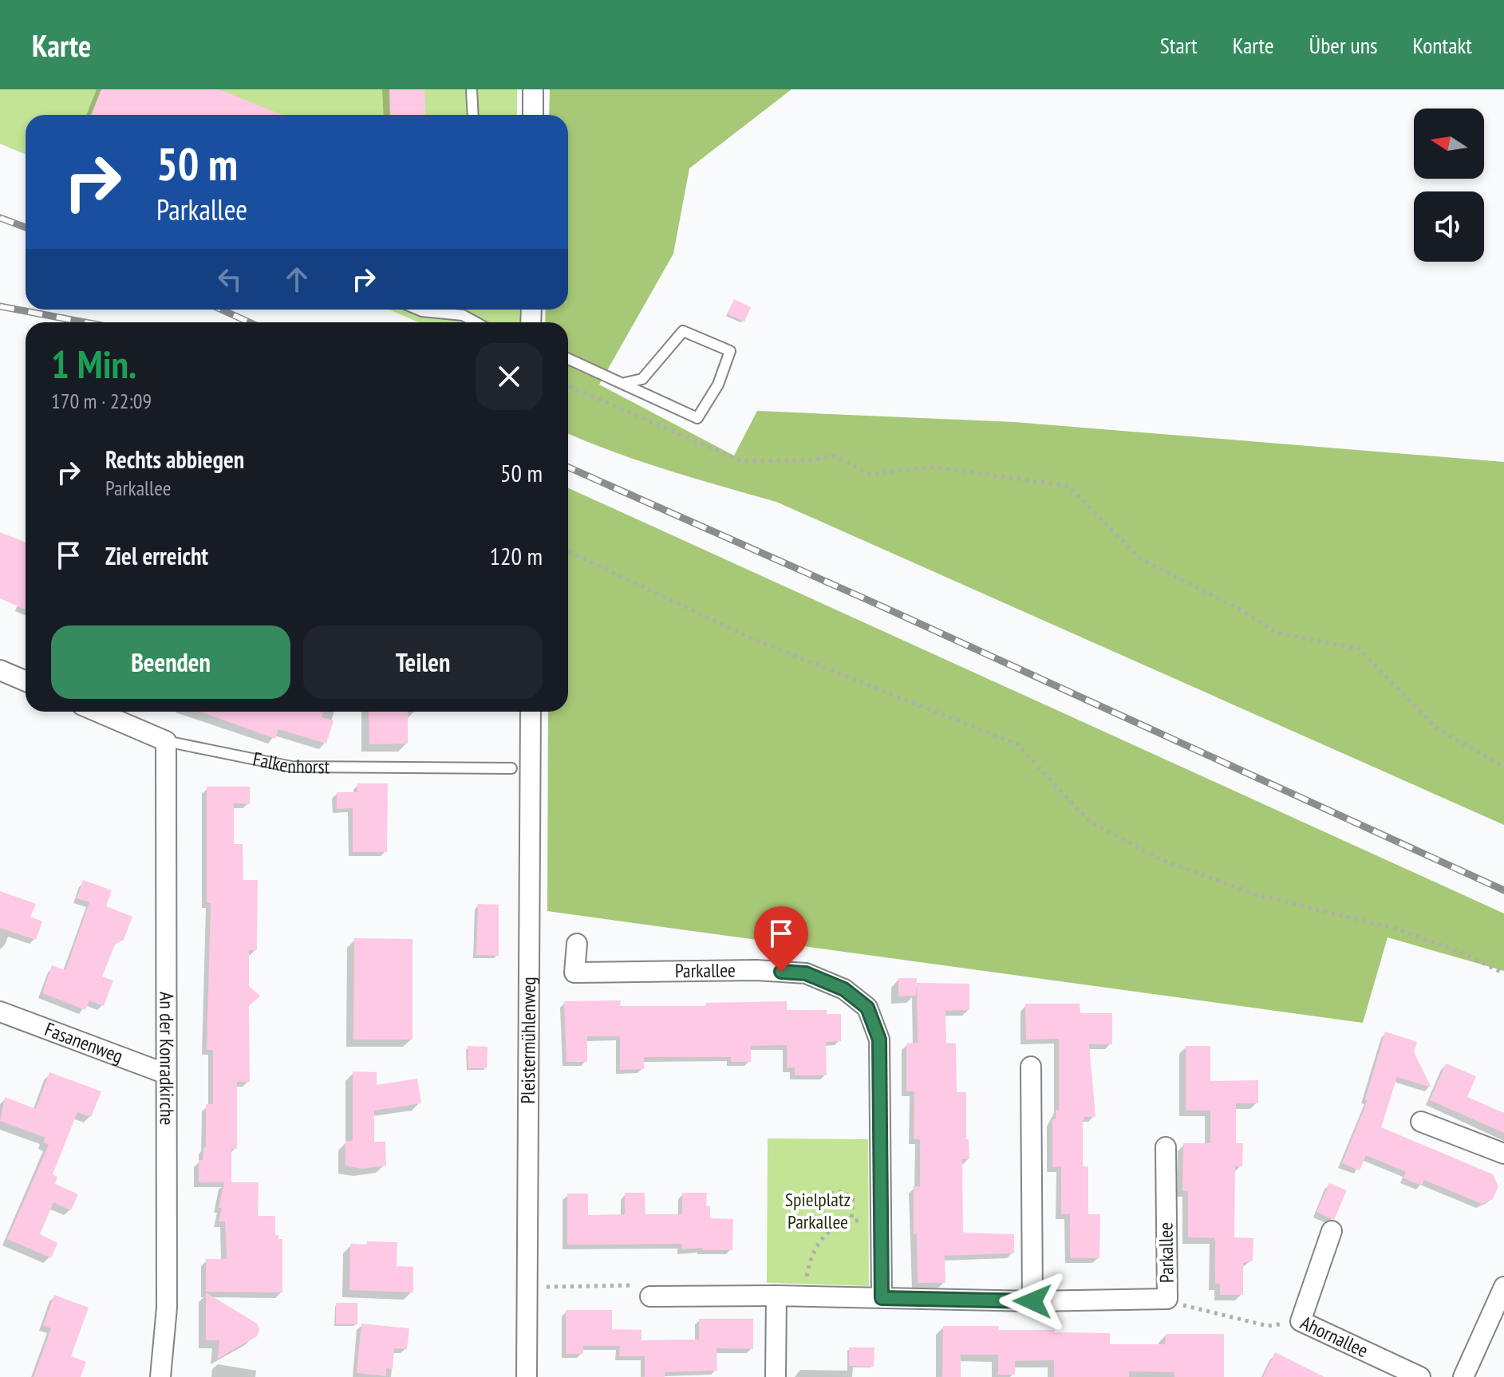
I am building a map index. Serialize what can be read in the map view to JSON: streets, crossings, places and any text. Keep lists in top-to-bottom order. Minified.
{"streets":{"street":["Falkenhorst","Parkallee","Pleistermühlenweg","Fasanenweg","An der Konradkirche","Ahornallee"]},"crossings":[["Falkenhorst","An der Konradkirche"],["Fasanenweg","An der Konradkirche"]],"parks":["Spielplatz Parkallee"],"north":"left","page":{"header":"Karte","nav":["Start","Karte","Über uns","Kontakt"],"turn":["50 m","Parkallee"],"heading":["1 Min.","170 m · 22:09"],"list":[{"name":"Rechts abbiegen","note":"Parkallee","value":"50 m"},{"name":"Ziel erreicht","value":"120 m"}],"buttons":["Beenden","Teilen"]}}
